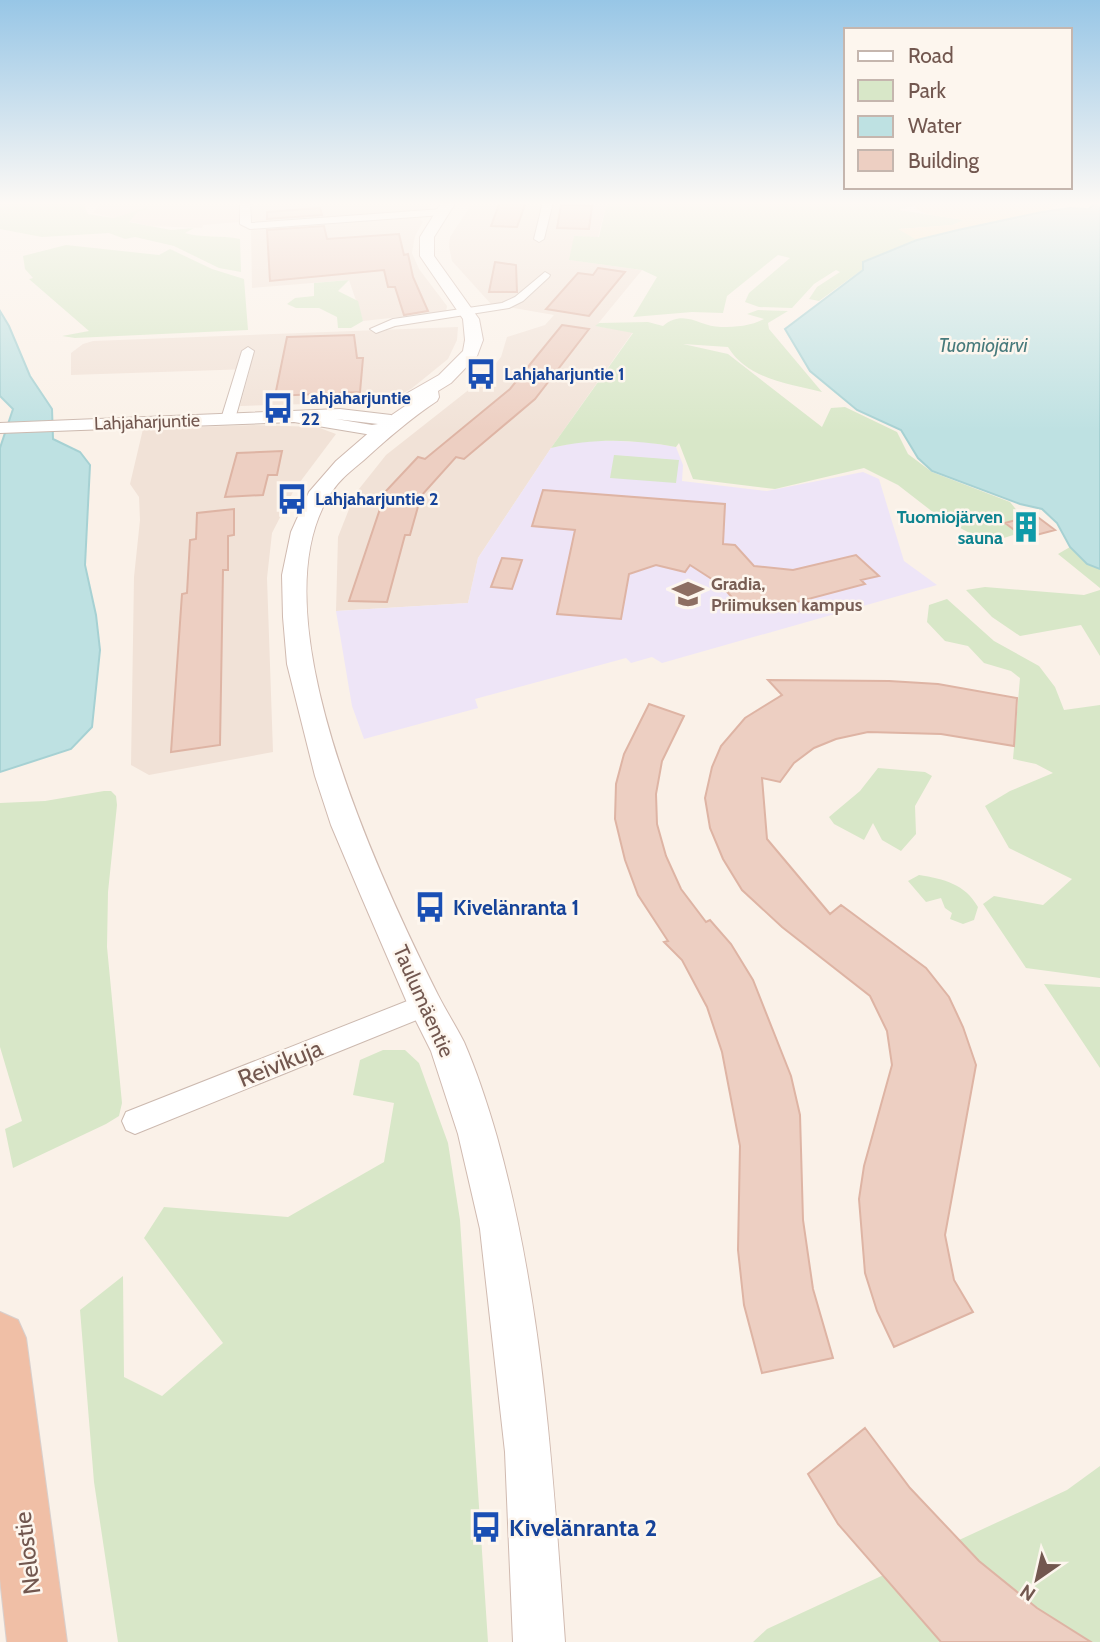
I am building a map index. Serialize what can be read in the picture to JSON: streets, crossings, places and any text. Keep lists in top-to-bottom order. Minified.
{"streets":{"highway":["Nelostie"],"main road":["Taulumäentie"],"street":["Lahjaharjuntie","Reivikuja"]},"crossings":[["Lahjaharjuntie","Taulumäentie"],["Taulumäentie","Reivikuja"]],"water":["Tuomiojärvi"],"places":{"bus stop":["Lahjaharjuntie 1","Lahjaharjuntie 22","Lahjaharjuntie 2","Kivelänranta 1","Kivelänranta 2"],"building":["Tuomiojärven sauna"],"school or university":["Gradia, Priimuksen kampus"]},"legend":["Road","Park","Water","Building"],"north":"bottom left"}
